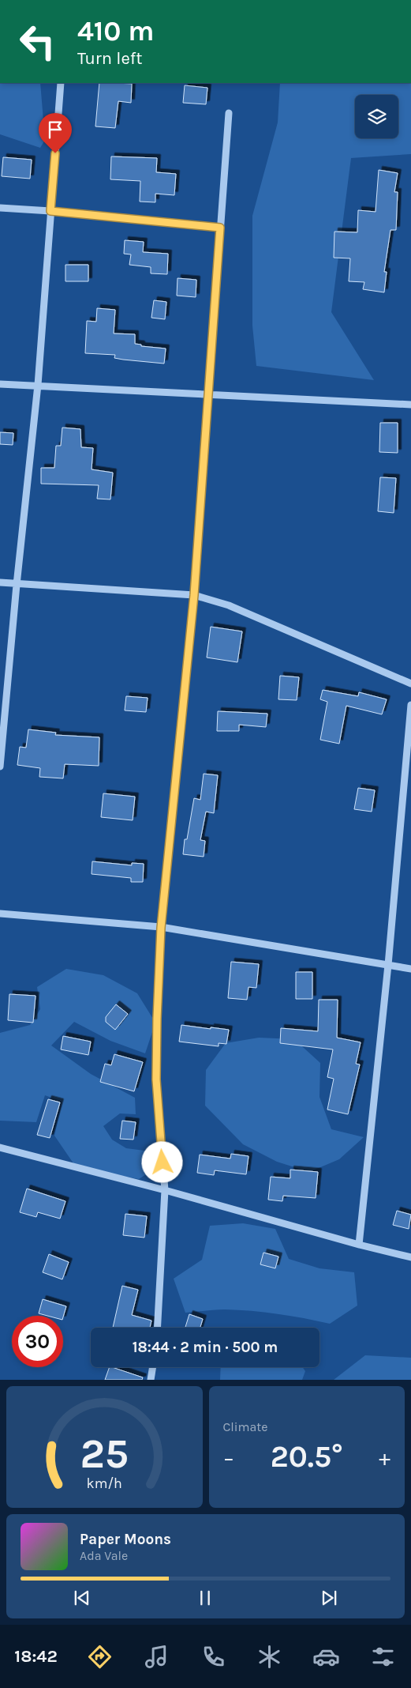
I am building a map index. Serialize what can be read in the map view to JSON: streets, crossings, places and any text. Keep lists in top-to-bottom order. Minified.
{"page":{"turn":["410 m","Turn left"],"limit":"30","trip":"18:44 · 2 min · 500 m","tile":"Climate","heat":["−","20.5°","+"],"song":["Paper Moons","Ada Vale"],"tabs":"18:42","gauge":["25","km/h"]}}
